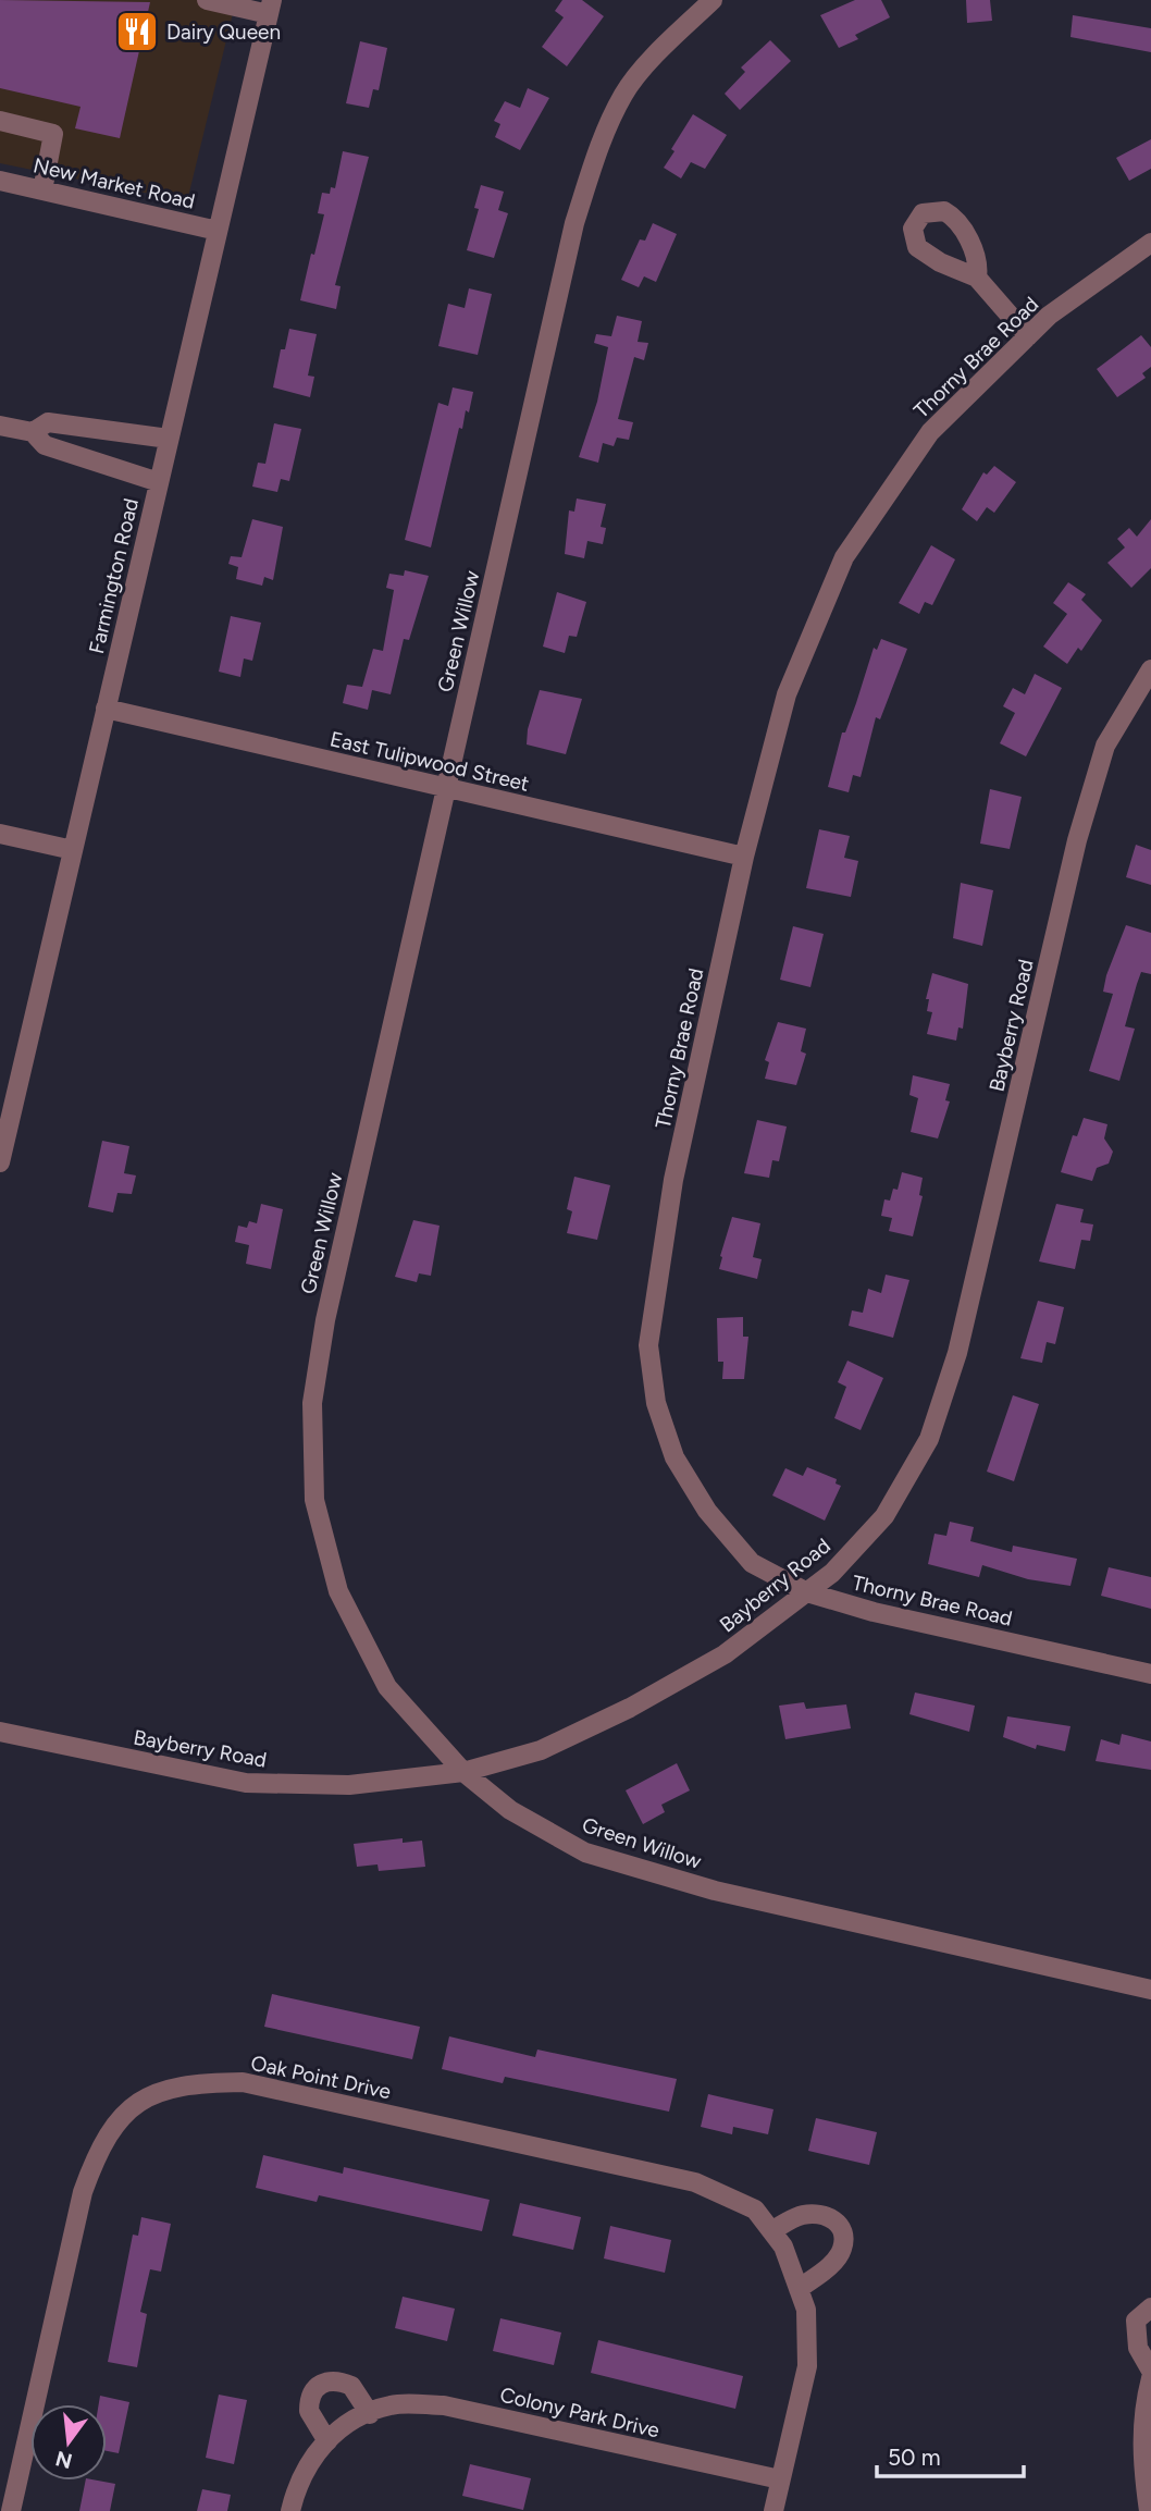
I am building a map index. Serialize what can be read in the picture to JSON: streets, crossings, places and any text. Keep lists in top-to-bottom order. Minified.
{"streets":{"street":["New Market Road","Thorny Brae Road","Farmington Road","Green Willow","East Tulipwood Street","Bayberry Road","Oak Point Drive","Colony Park Drive"]},"crossings":[["New Market Road","Farmington Road"],["Thorny Brae Road","East Tulipwood Street"],["Thorny Brae Road","Bayberry Road"],["Farmington Road","East Tulipwood Street"],["Green Willow","East Tulipwood Street"],["Green Willow","Bayberry Road"],["Oak Point Drive","Colony Park Drive"]],"places":{"restaurant":["Dairy Queen"]},"scale_bar":"50 m","north":"bottom"}
